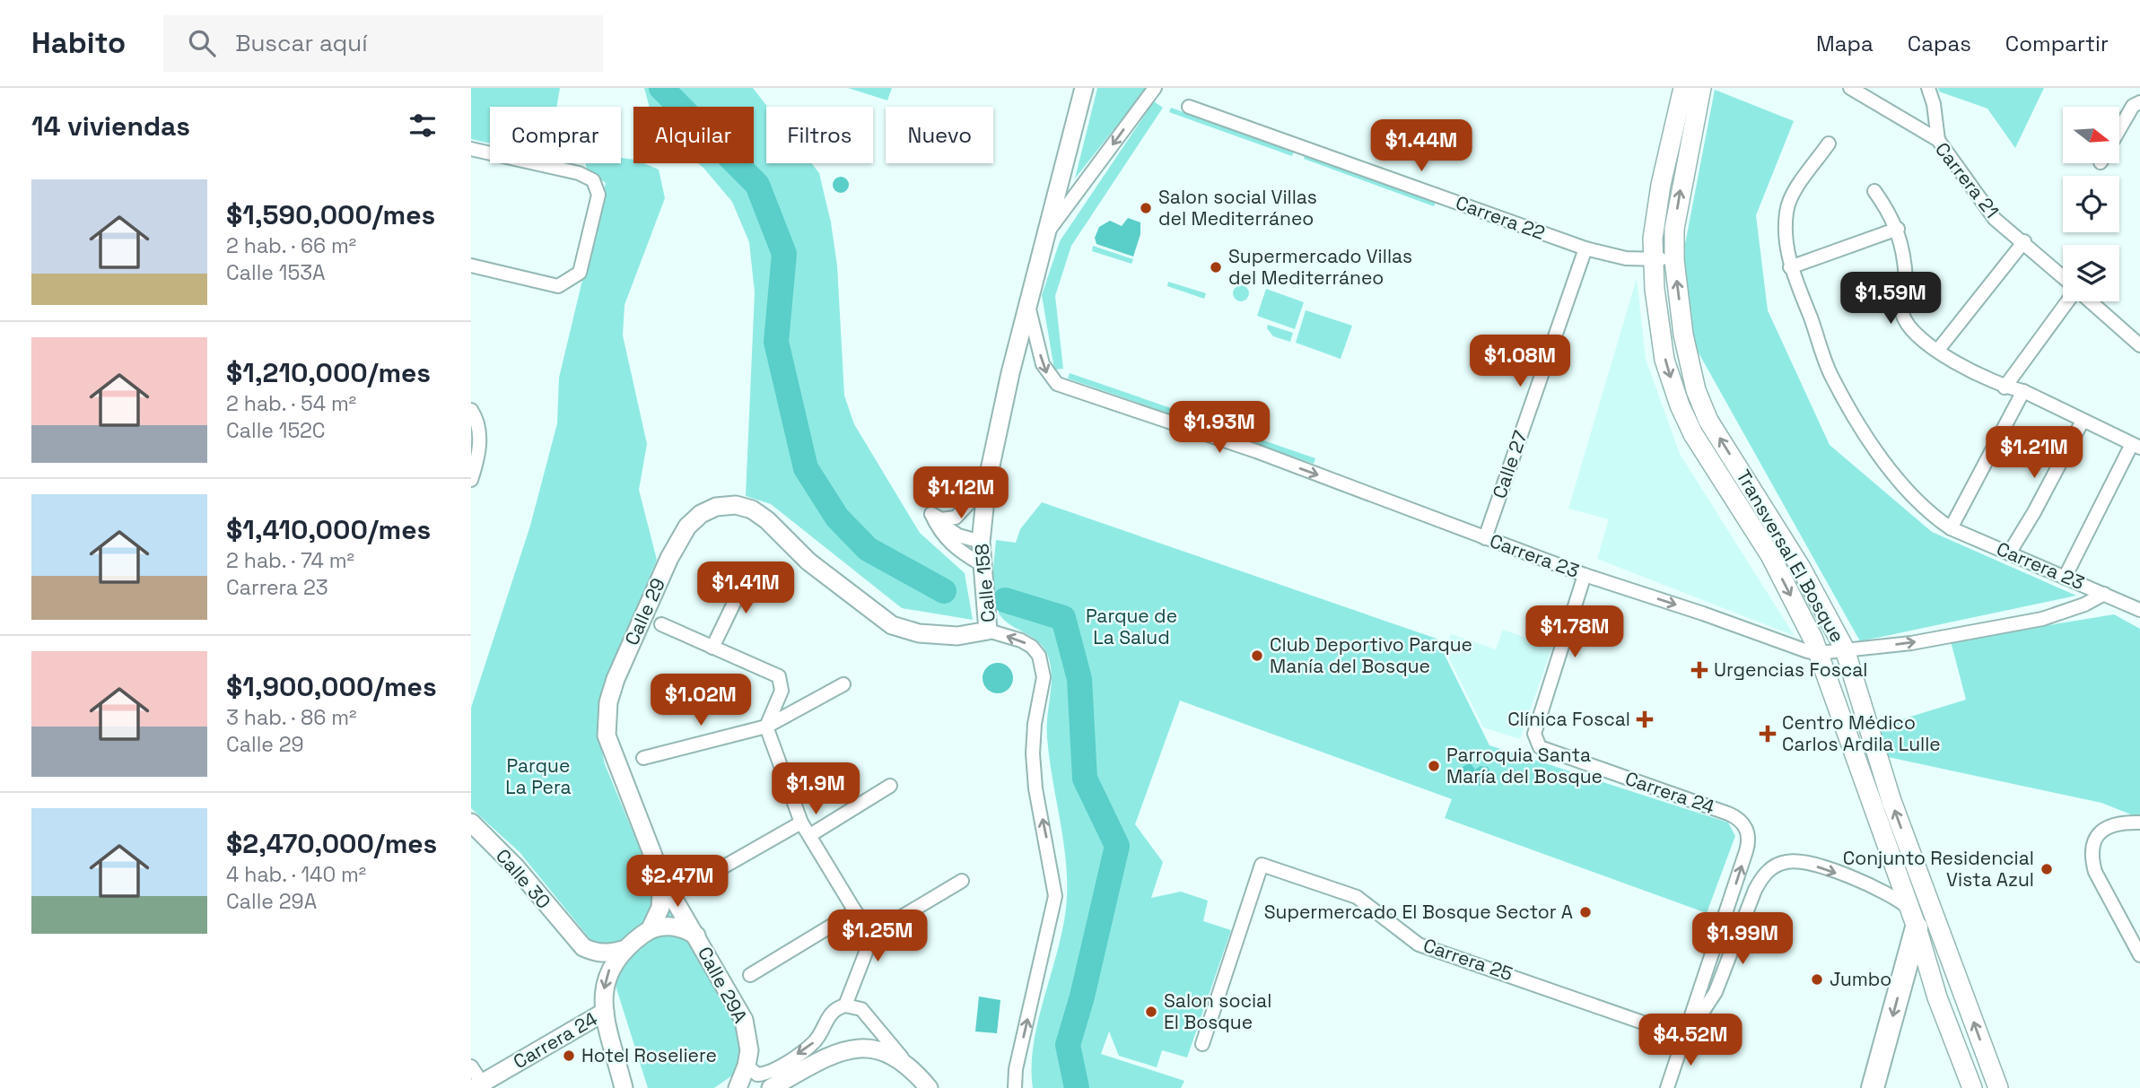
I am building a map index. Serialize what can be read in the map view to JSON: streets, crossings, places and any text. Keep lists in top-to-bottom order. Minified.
{"streets":{"main road":["Transversal El Bosque"],"street":["Carrera 21","Carrera 22","Calle 27","Carrera 23","Calle 158","Calle 29","Carrera 24","Calle 30","Carrera 25","Calle 29A"]},"crossings":[["Carrera 22","Calle 27"],["Carrera 22","Transversal El Bosque"],["Calle 27","Carrera 23"],["Carrera 23","Transversal El Bosque"],["Carrera 23","Calle 158"],["Carrera 23","Carrera 24"],["Calle 158","Calle 29"],["Calle 29","Calle 29A"],["Carrera 24","Carrera 25"]],"one_way":["Carrera 23","Calle 158"],"parks":["Parque de La Salud","Parque La Pera"],"places":{"other":["Salon social Villas del Mediterráneo","Supermercado Villas del Mediterráneo","Club Deportivo Parque Manía del Bosque","Parroquia Santa María del Bosque","Conjunto Residencial Vista Azul","Supermercado El Bosque Sector A","Jumbo","Salon social El Bosque","Hotel Roseliere"],"health":["Urgencias Foscal","Clínica Foscal","Centro Médico Carlos Ardila Lulle"]},"north":"right","page":{"header":"Habito","search":"Buscar aquí","nav":["Mapa","Capas","Compartir"],"heading":"14 viviendas","chip":["Comprar","Alquilar","Filtros","Nuevo"],"price":["$1.44M","$1.59M","$1.08M","$1.93M","$1.21M","$1.12M","$1.41M","$1.78M","$1.02M","$1.9M","$2.47M","$1.25M","$1.99M","$4.52M"],"list":[{"name":"$1,590,000/mes","note":"2 hab. · 66 m² · Calle 153A"},{"name":"$1,210,000/mes","note":"2 hab. · 54 m² · Calle 152C"},{"name":"$1,410,000/mes","note":"2 hab. · 74 m² · Carrera 23"},{"name":"$1,900,000/mes","note":"3 hab. · 86 m² · Calle 29"},{"name":"$2,470,000/mes","note":"4 hab. · 140 m² · Calle 29A"}]}}
